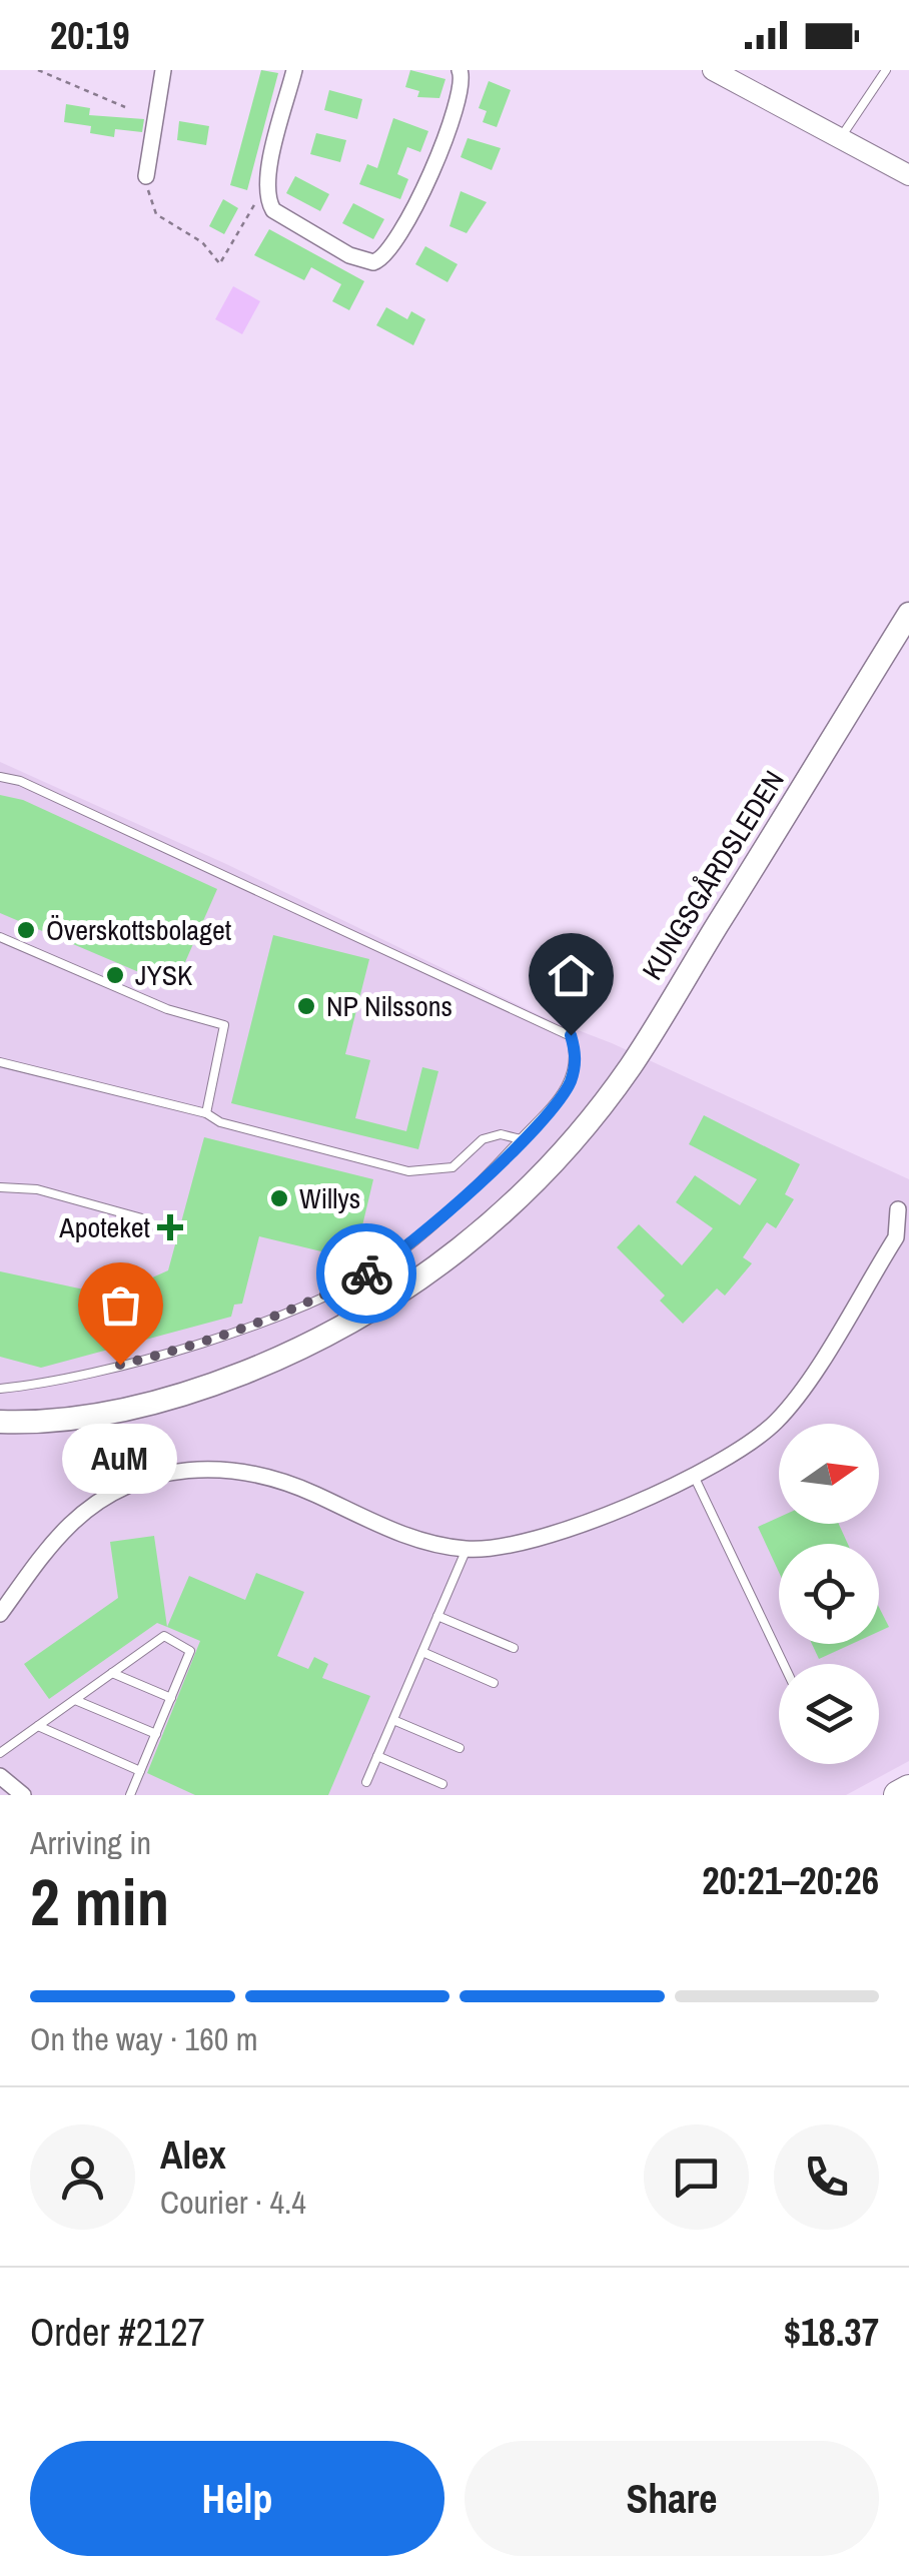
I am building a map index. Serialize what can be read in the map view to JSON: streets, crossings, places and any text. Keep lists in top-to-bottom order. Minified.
{"streets":{"main road":["KUNGSGÅRDSLEDEN"]},"places":{"other":["Överskottsbolaget","JYSK","NP Nilssons","Willys","AuM"],"health":["Apoteket"]},"north":"right","page":{"status":"20:19","bubble":"AuM","heading":["2 min","Arriving in","20:21–20:26"],"panel":["Alex","Courier · 4.4","Order #2127","$18.37"],"bar":"On the way · 160 m","buttons":["Help","Share"]}}
